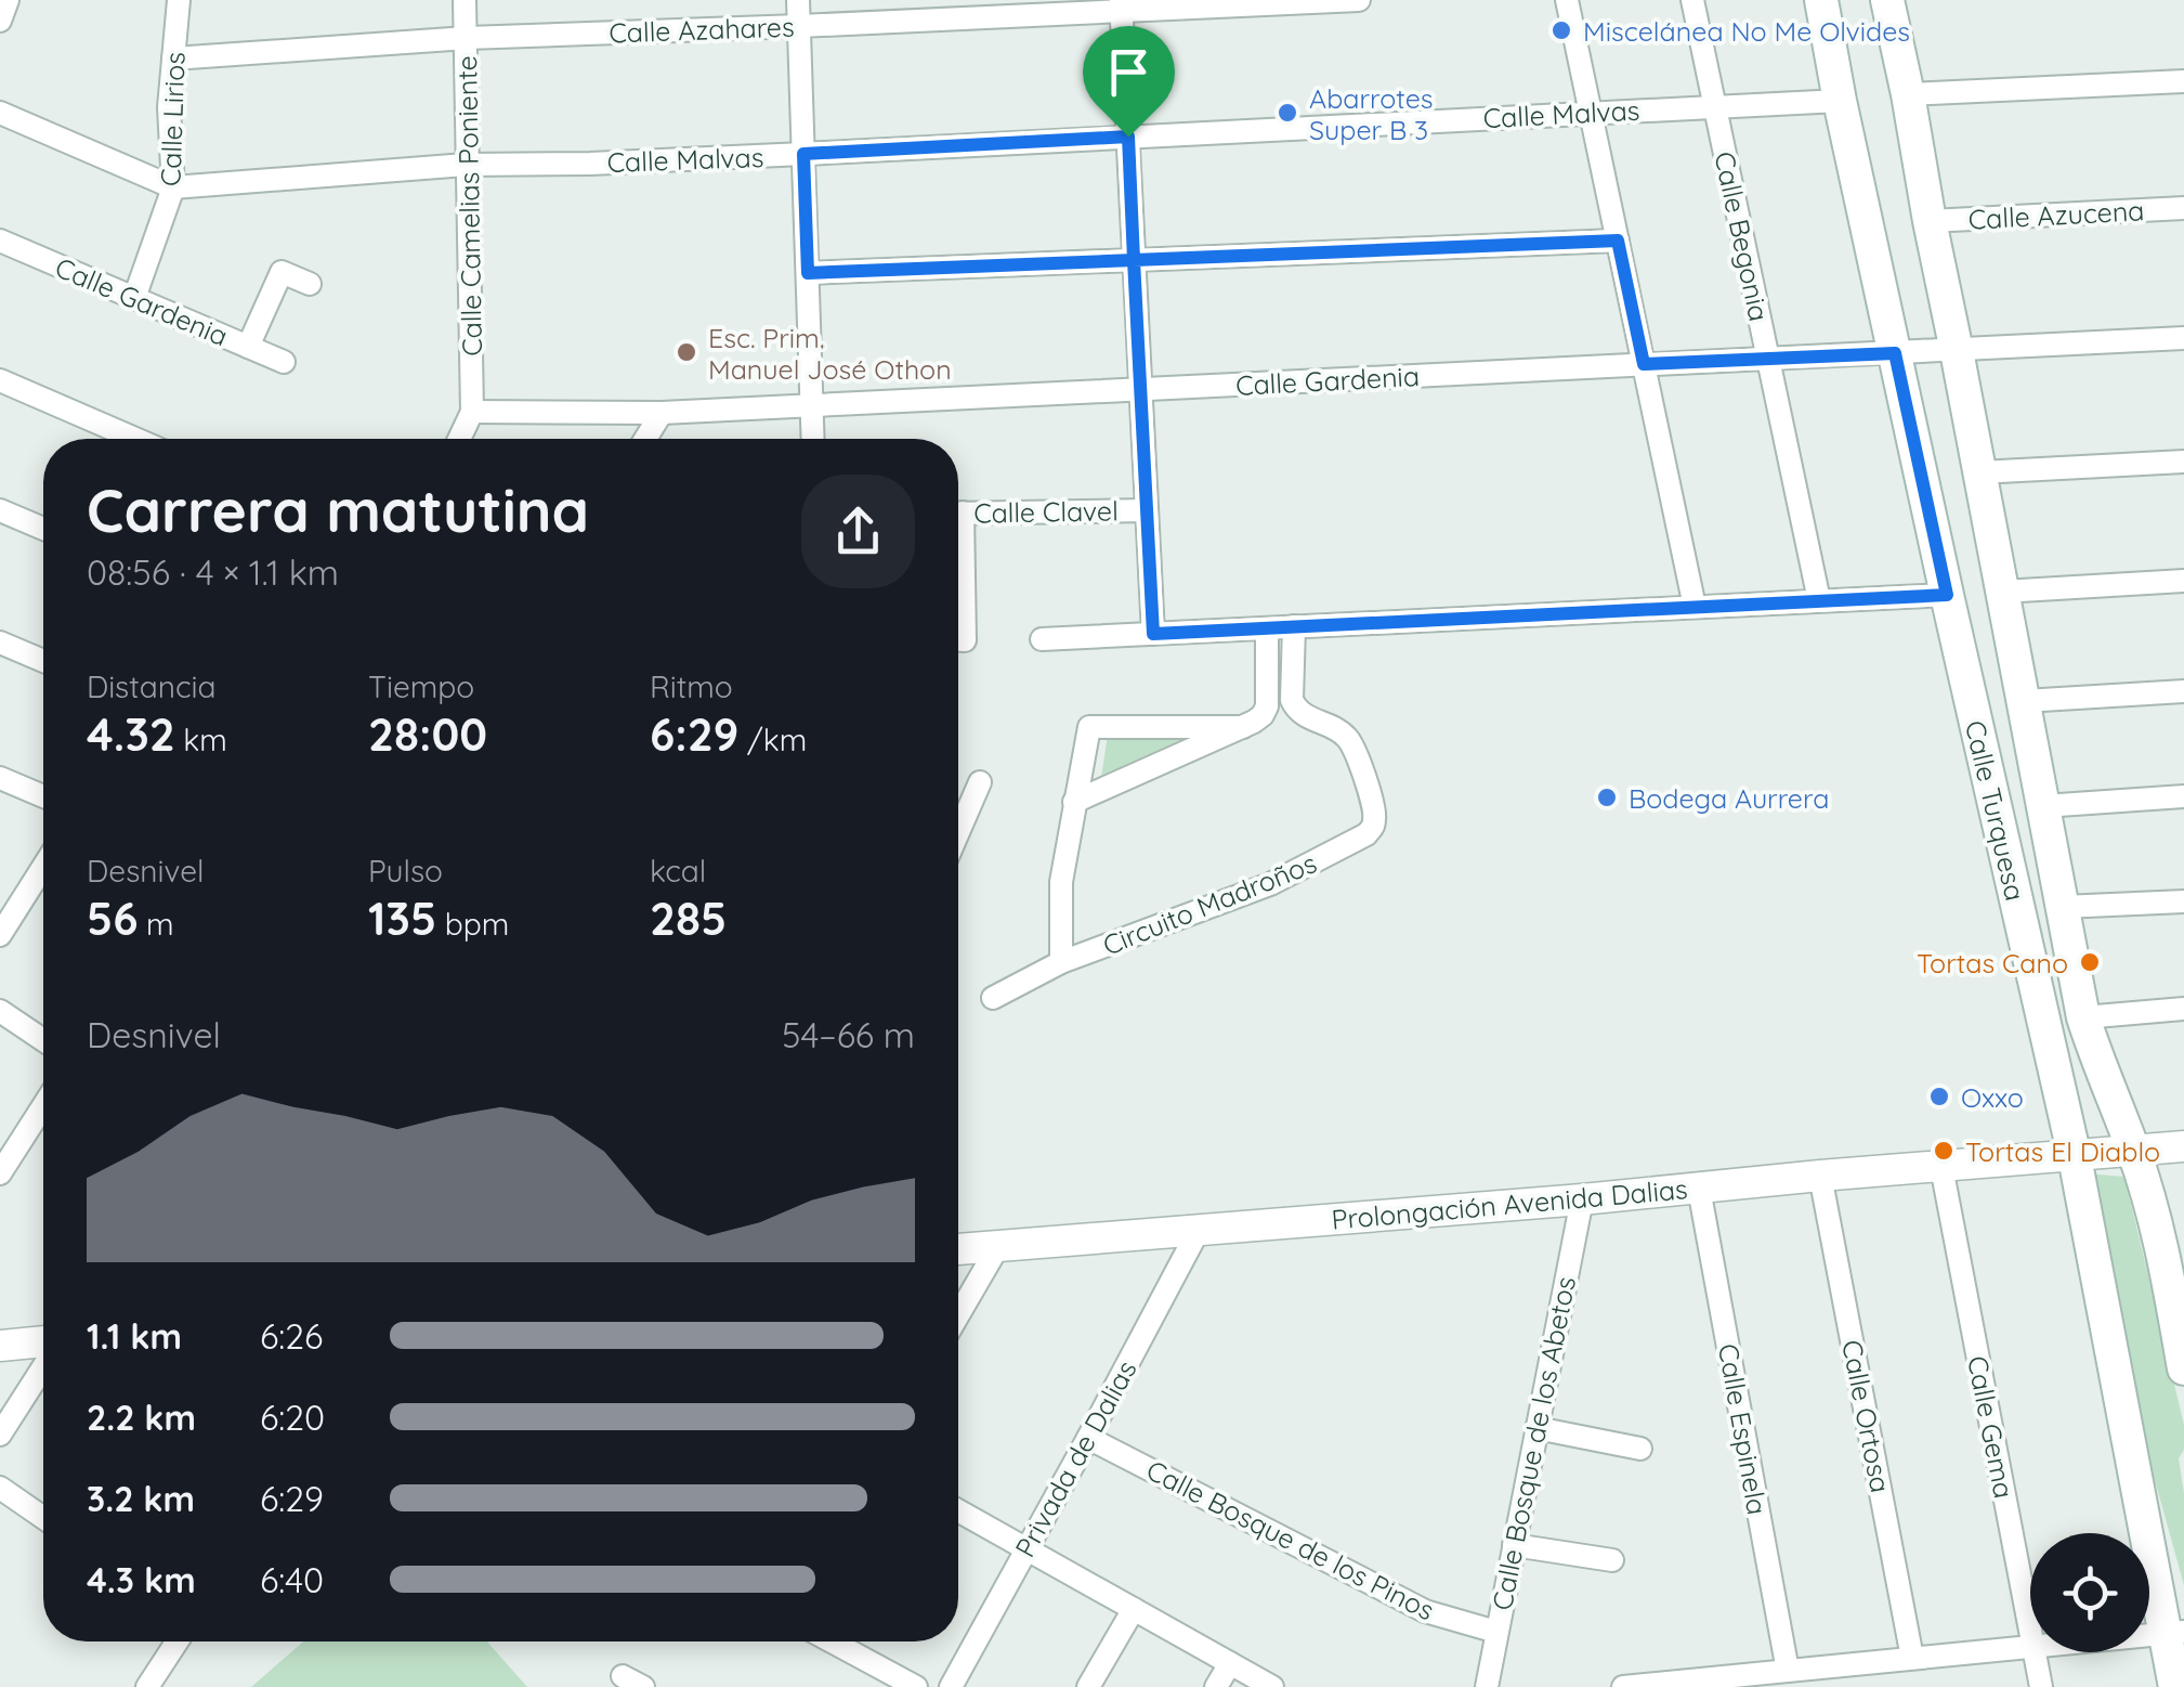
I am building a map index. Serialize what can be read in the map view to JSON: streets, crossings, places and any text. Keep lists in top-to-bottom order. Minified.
{"streets":{"main road":["Calle Turquesa"],"street":["Calle Azahares","Calle Malvas","Calle Lirios","Calle Camelias Poniente","Calle Azucena","Calle Begonia","Calle Gardenia","Calle Clavel","Circuito Madroños","Prolongación Avenida Dalias","Calle Ortosa","Calle Gema","Calle Espinela","Calle Bosque de los Abetos","Privada de Dalias","Calle Bosque de los Pinos"]},"crossings":[["Calle Azahares","Calle Lirios"],["Calle Azahares","Calle Camelias Poniente"],["Calle Malvas","Calle Lirios"],["Calle Malvas","Calle Camelias Poniente"],["Calle Malvas","Calle Begonia"],["Calle Malvas","Calle Turquesa"],["Calle Lirios","Calle Gardenia"],["Calle Camelias Poniente","Calle Gardenia"],["Calle Azucena","Calle Turquesa"],["Calle Begonia","Calle Gardenia"],["Calle Gardenia","Calle Turquesa"],["Calle Turquesa","Prolongación Avenida Dalias"],["Prolongación Avenida Dalias","Calle Ortosa"],["Prolongación Avenida Dalias","Calle Gema"],["Prolongación Avenida Dalias","Calle Espinela"],["Prolongación Avenida Dalias","Calle Bosque de los Abetos"],["Prolongación Avenida Dalias","Privada de Dalias"],["Calle Bosque de los Abetos","Calle Bosque de los Pinos"],["Privada de Dalias","Calle Bosque de los Pinos"]],"places":["Miscelánea No Me Olvides","Abarrotes Super B 3","Esc. Prim. Manuel José Othon","Bodega Aurrera","Tortas Cano","Oxxo","Tortas El Diablo"],"page":{"heading":["Carrera matutina","08:56 · 4 × 1.1 km"],"stats":[["Distancia","4.32 km"],["Tiempo","28:00"],["Ritmo","6:29 /km"],["Desnivel","56 m"],["Pulso","135 bpm"],["kcal","285"]],"chart":["Desnivel","54–66 m"],"list":[{"name":"1.1 km","note":"6:26"},{"name":"2.2 km","note":"6:20"},{"name":"3.2 km","note":"6:29"},{"name":"4.3 km","note":"6:40"}]}}
